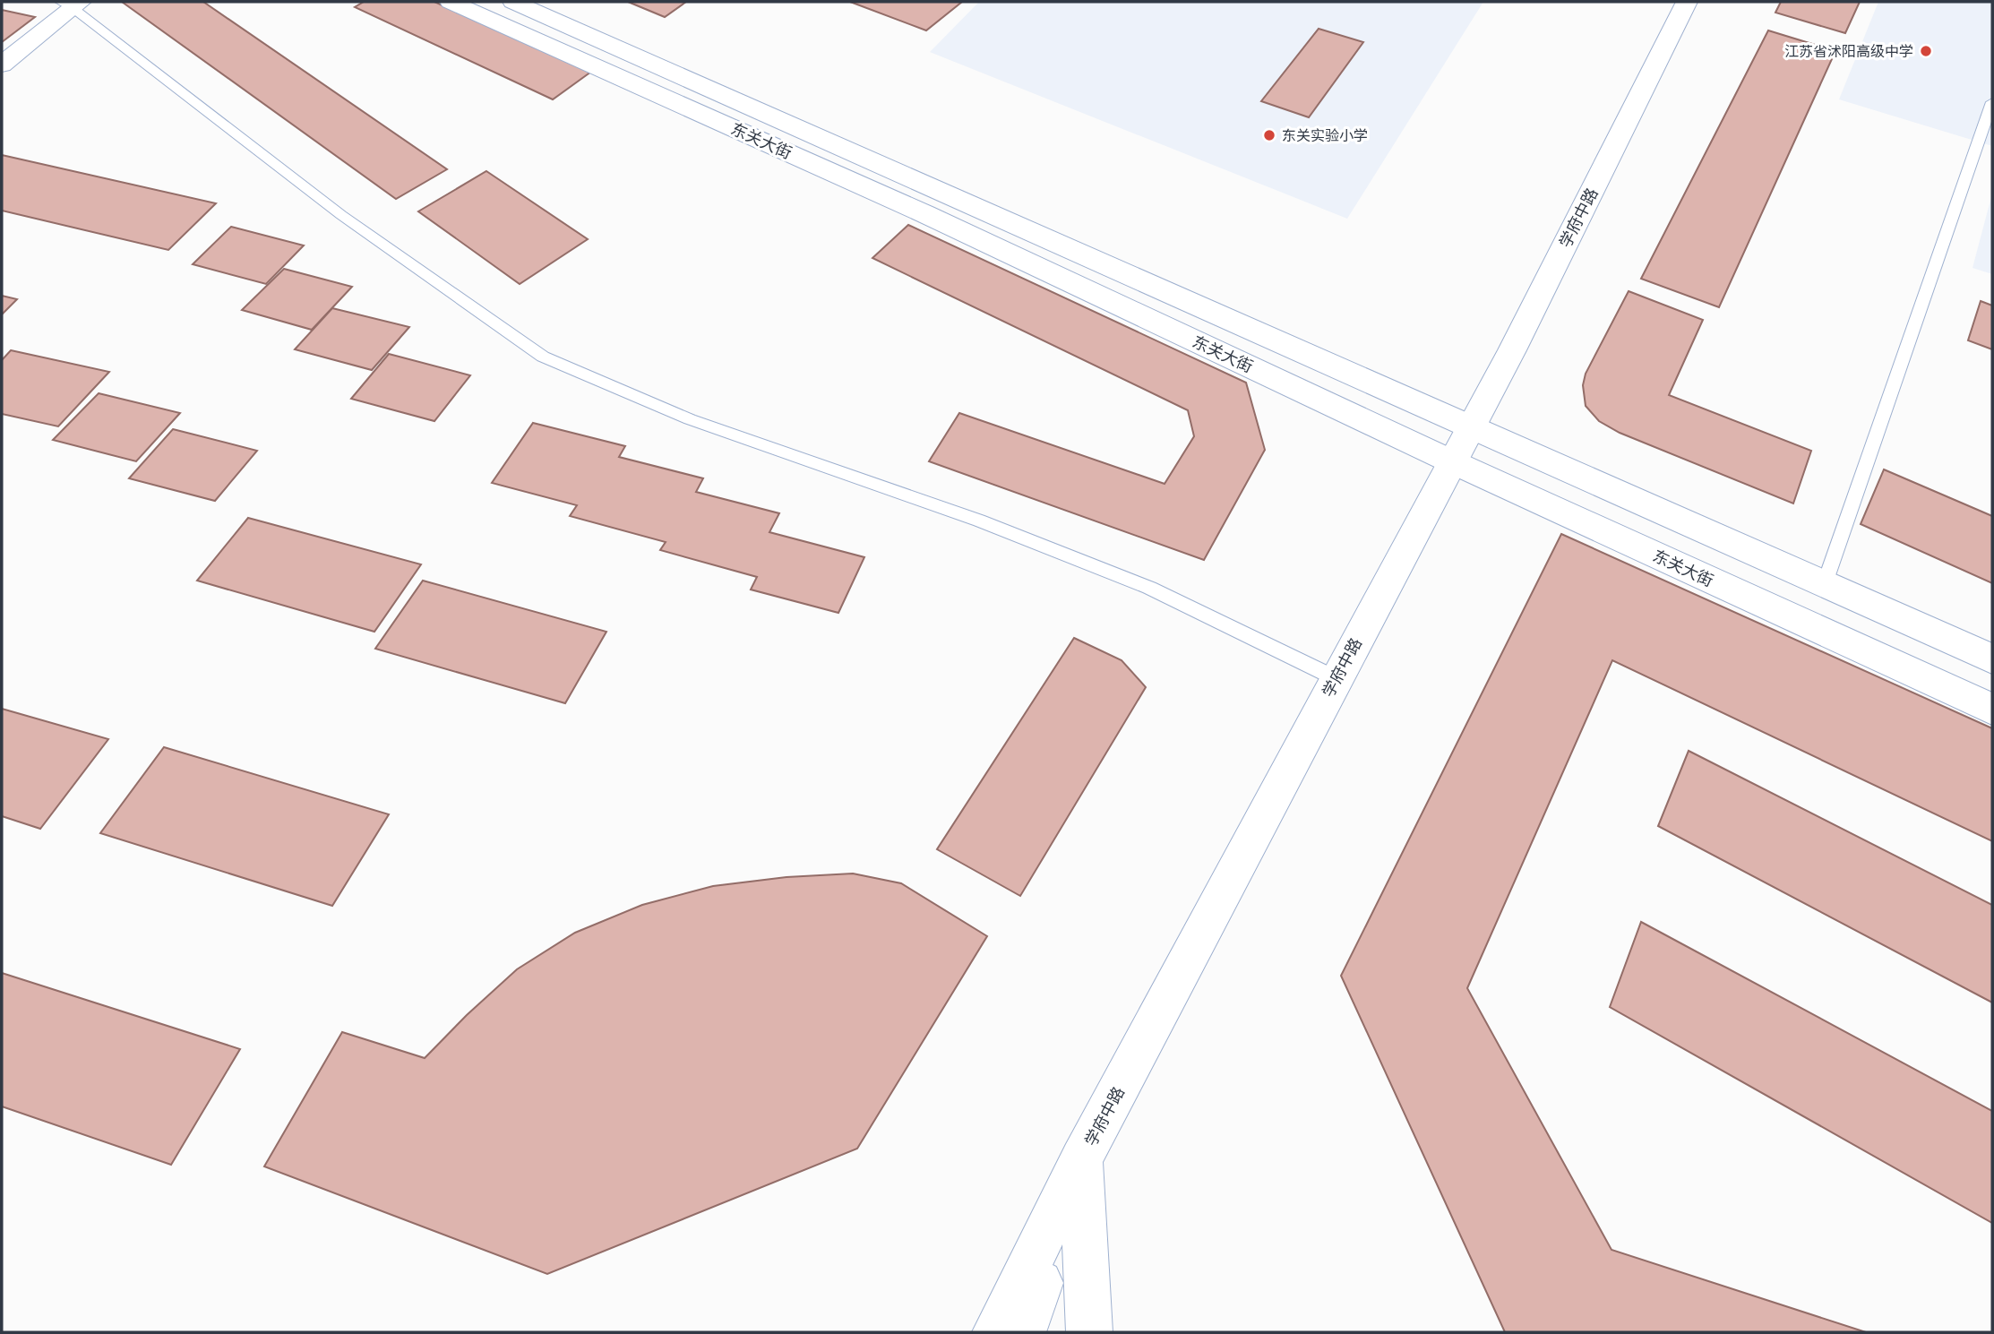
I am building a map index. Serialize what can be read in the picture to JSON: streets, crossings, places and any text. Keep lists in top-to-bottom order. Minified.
{"streets":{"street":["东关大街","学府中路"]},"crossings":[["东关大街","学府中路"]],"places":["江苏省沭阳高级中学","东关实验小学"]}
